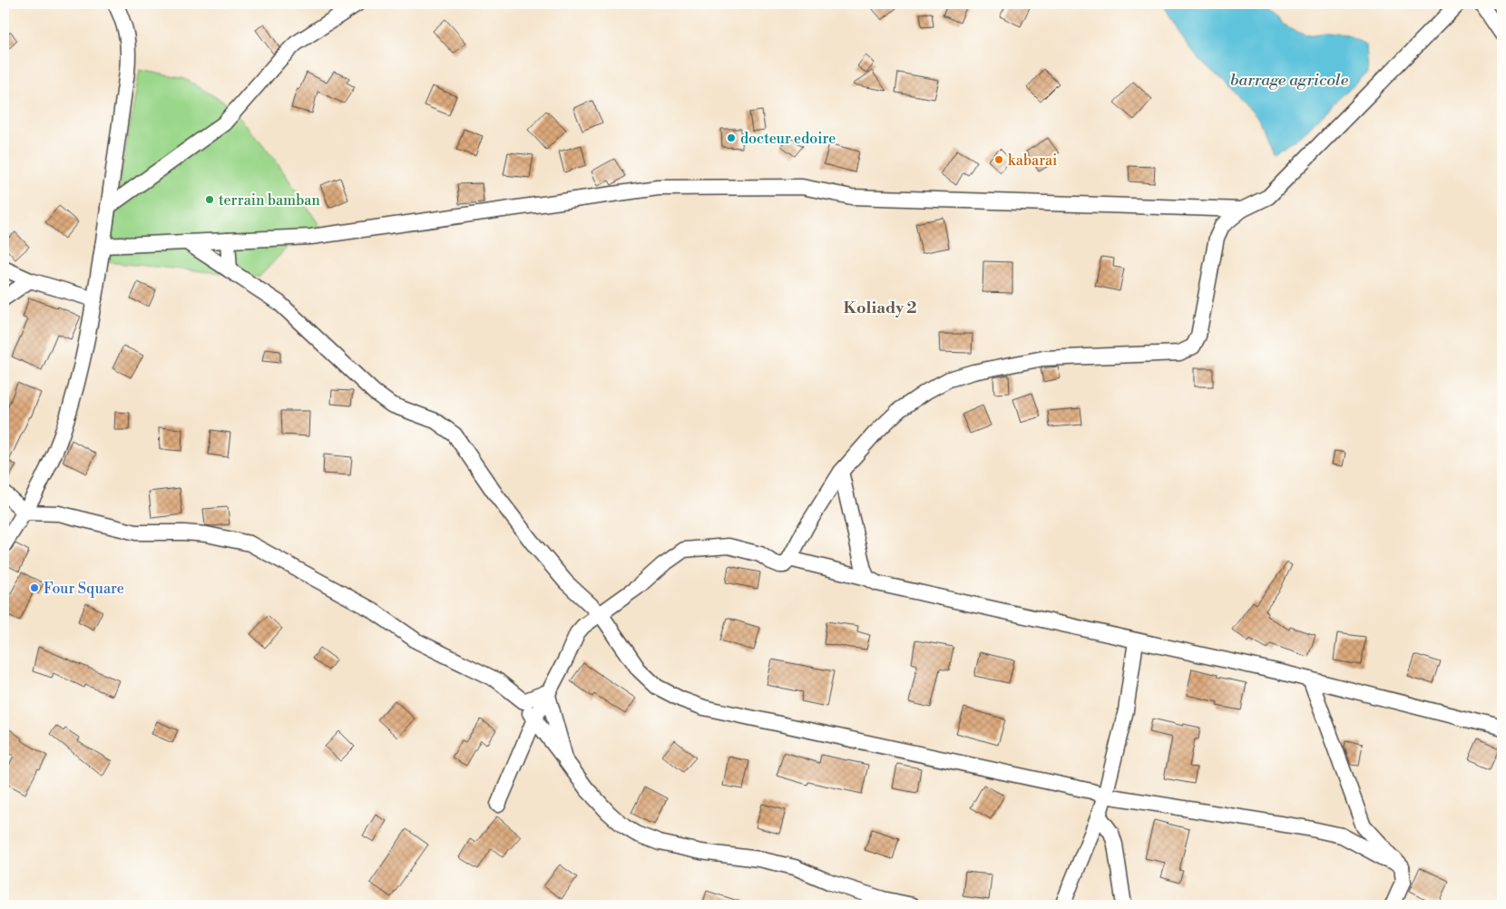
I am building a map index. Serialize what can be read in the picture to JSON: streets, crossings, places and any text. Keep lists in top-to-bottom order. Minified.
{"districts":["Koliady 2"],"water":["barrage agricole"],"places":["docteur edoire","kabarai","terrain bamban","Four Square"]}
